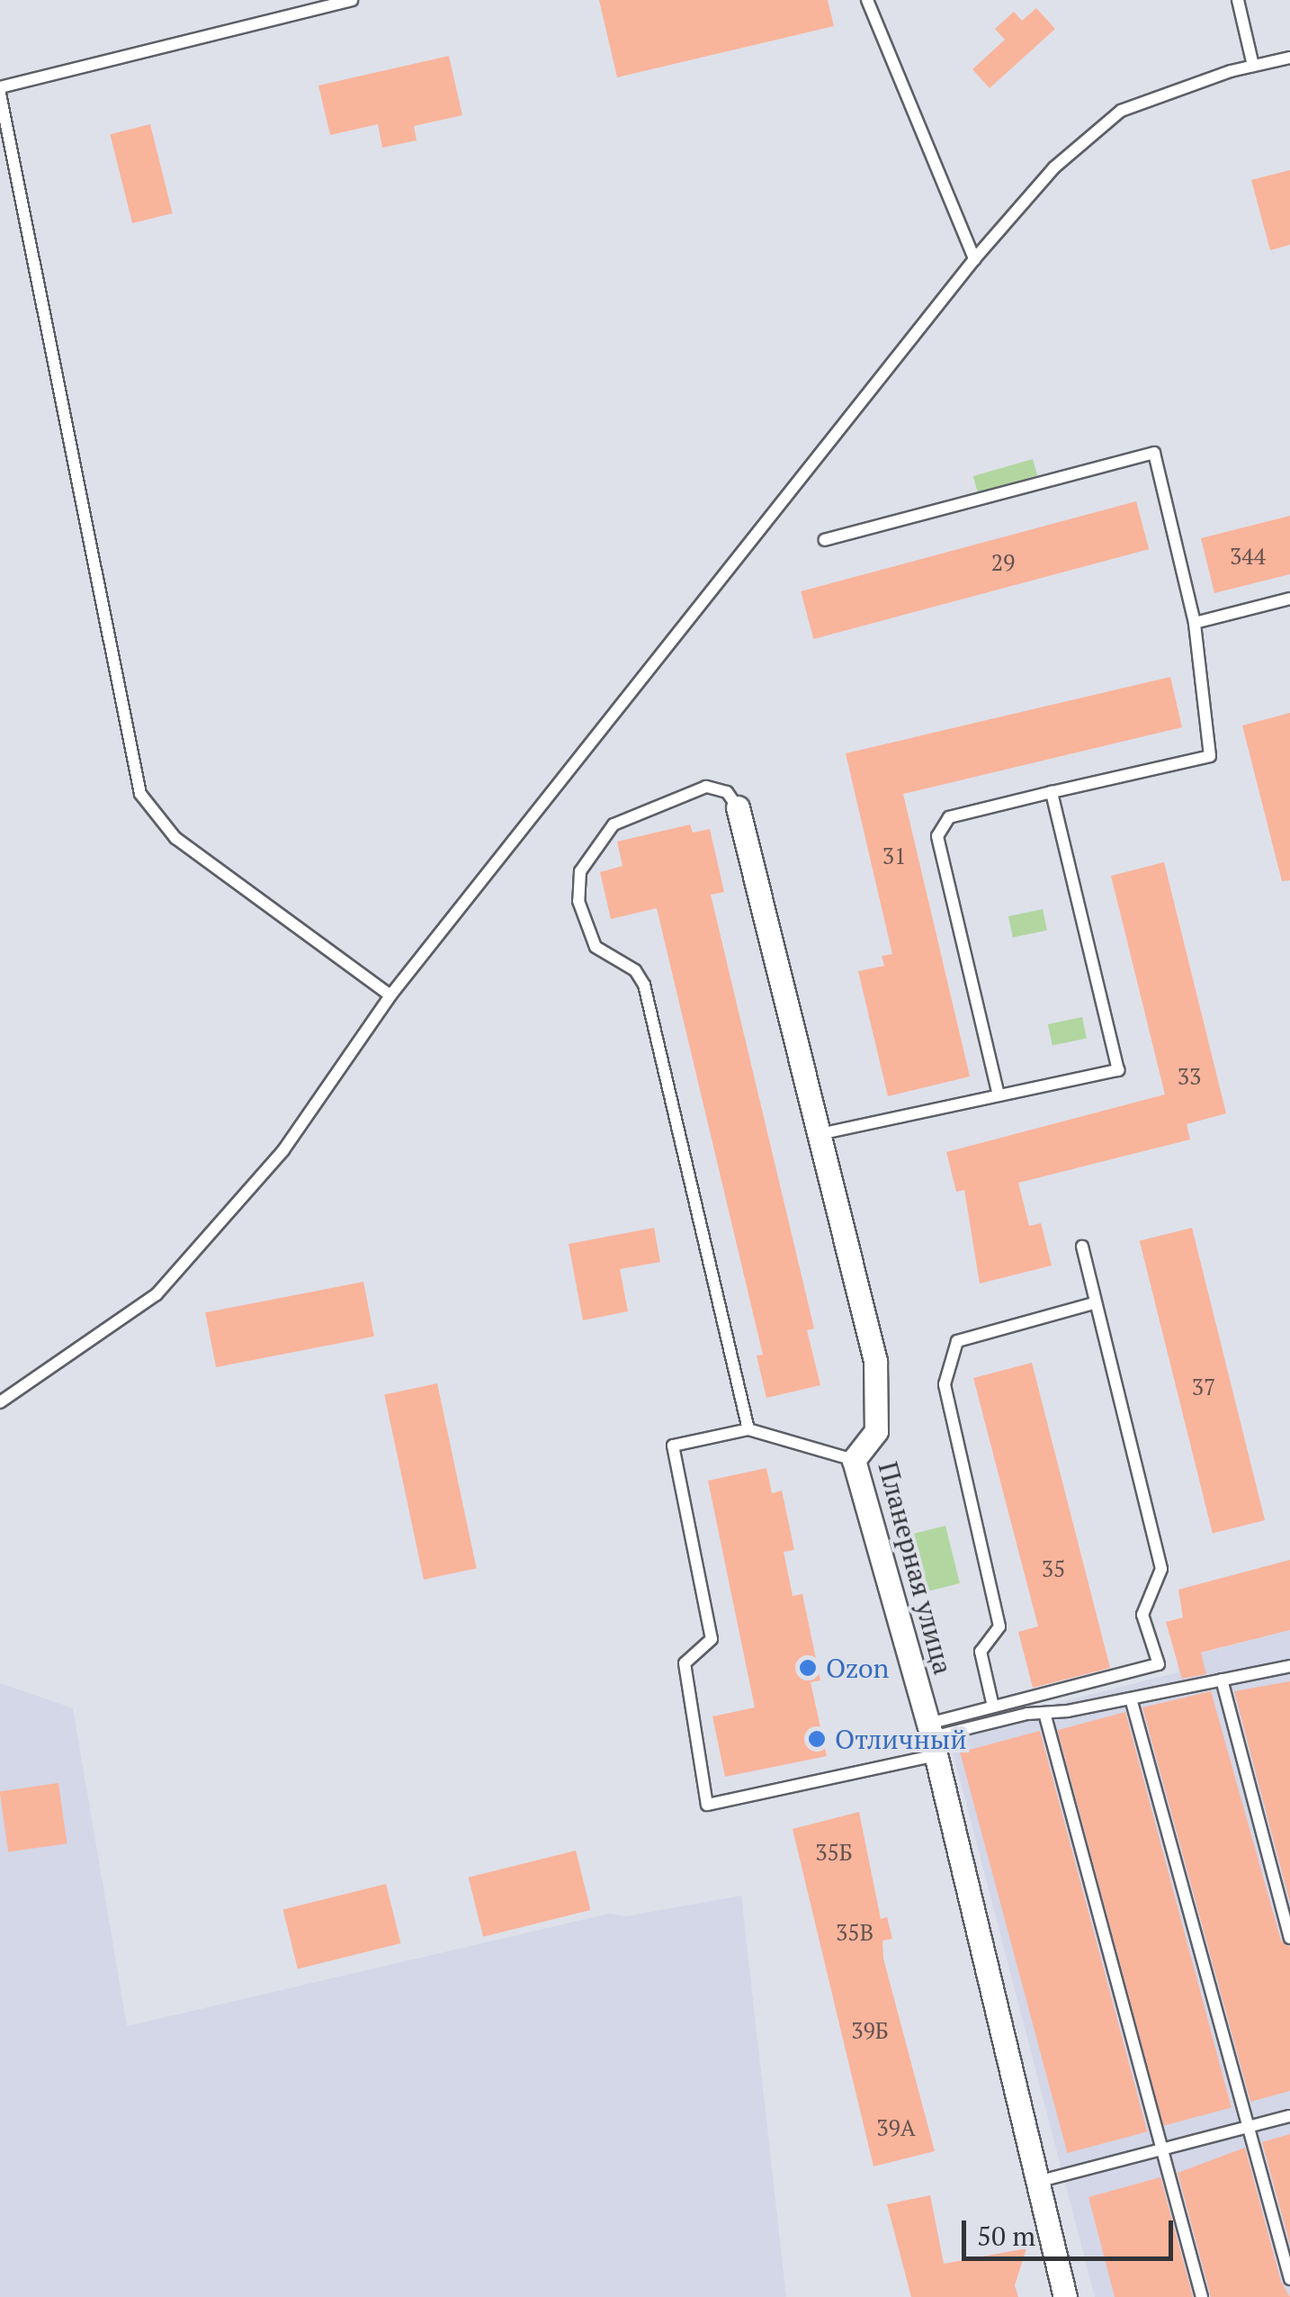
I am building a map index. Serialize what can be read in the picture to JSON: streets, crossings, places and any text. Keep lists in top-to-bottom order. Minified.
{"streets":{"street":["Планерная улица"]},"places":["Ozon","Отличный"],"house_numbers":["344","29","31","33","37","35","35Б","35В","39Б","39А"],"scale_bar":"50 m"}
